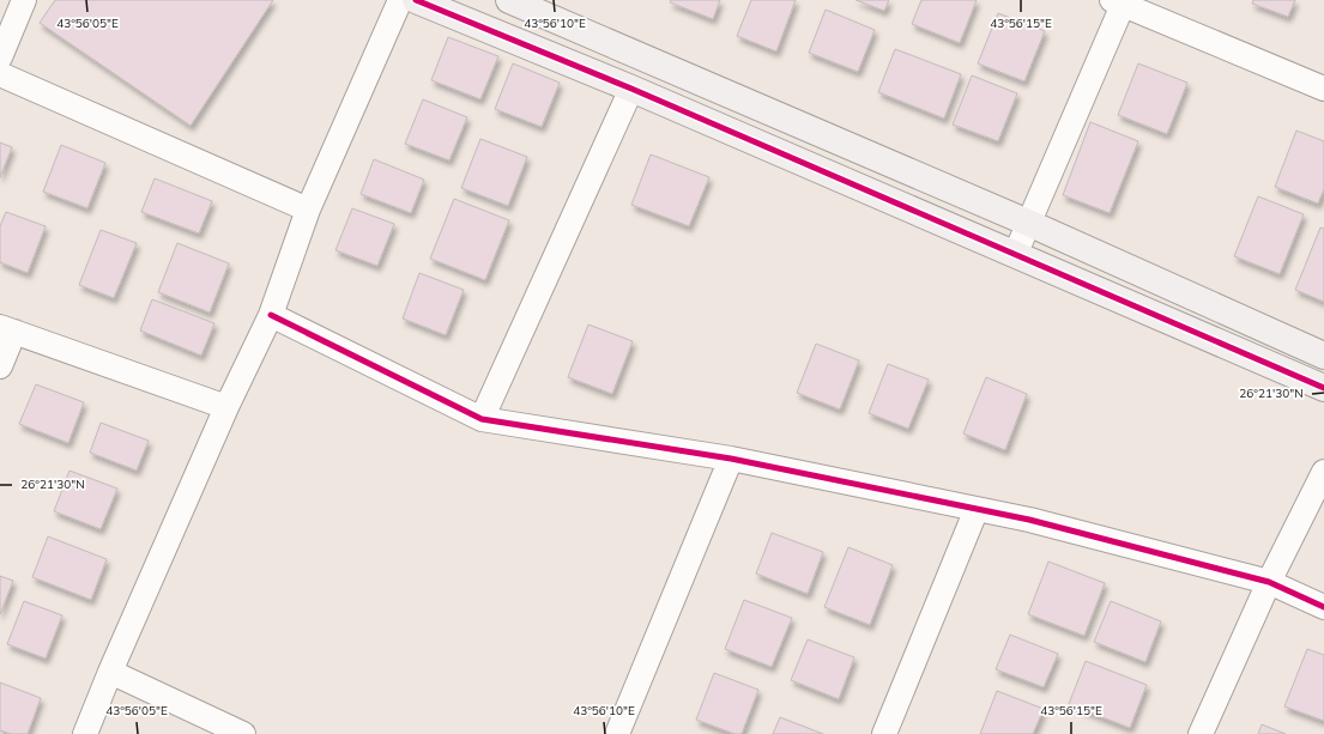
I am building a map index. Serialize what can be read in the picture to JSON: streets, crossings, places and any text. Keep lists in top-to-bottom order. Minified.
{"coordinates":["43°56'05\"E","43°56'10\"E","43°56'15\"E","26°21'30\"N"]}
